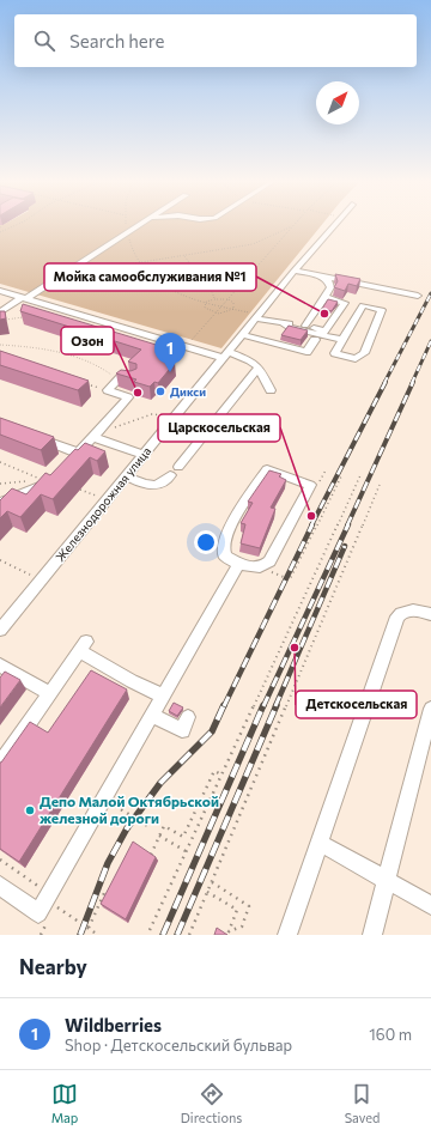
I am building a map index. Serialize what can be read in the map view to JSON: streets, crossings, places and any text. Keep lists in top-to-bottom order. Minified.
{"streets":{"street":["Железнодорожная улица"]},"places":["Мойка самообслуживания №1","Дикси","Озон","Царскосельская","Детскосельская","Депо Малой Октябрьской железной дороги"],"north":"top right","page":{"search":"Search here","pins":"1","heading":"Nearby","list":[{"mark":"1","name":"Wildberries","note":"Shop · Детскосельский бульвар","value":"160 m"}],"nav":["Map","Directions","Saved"]}}
